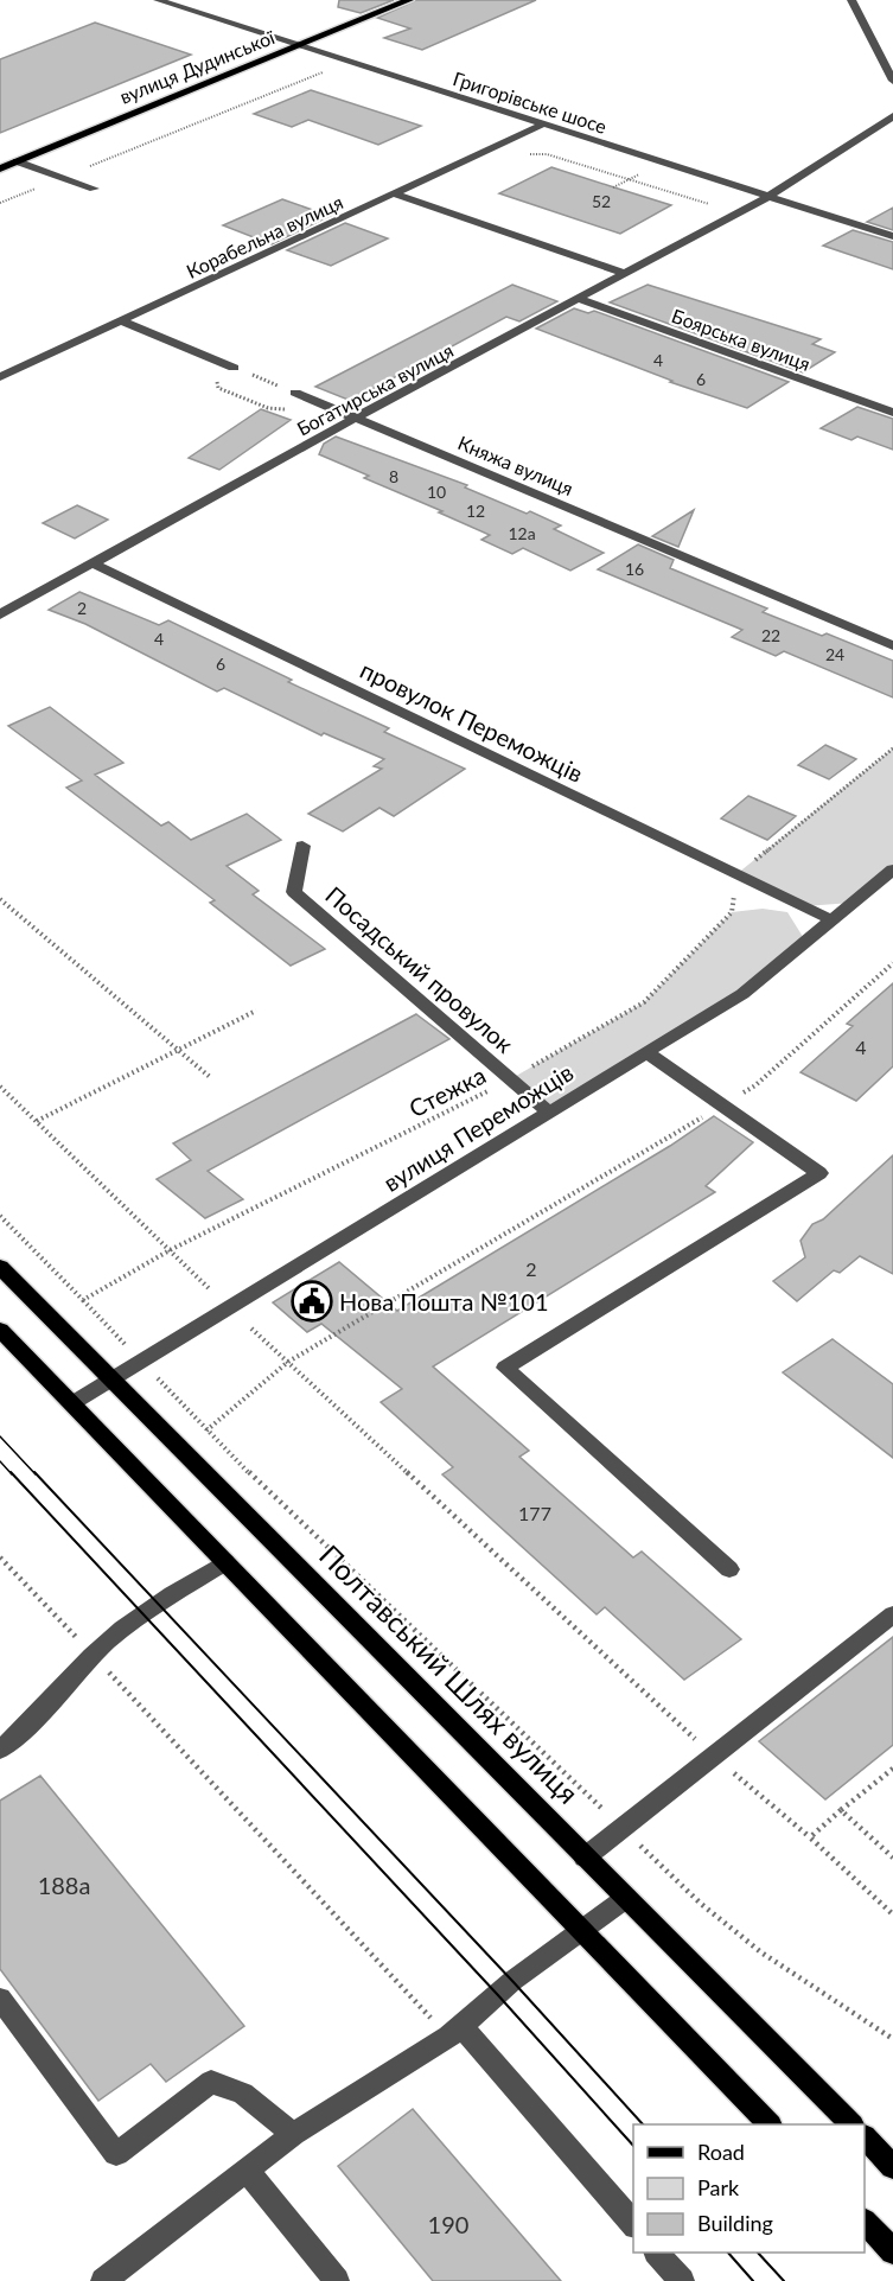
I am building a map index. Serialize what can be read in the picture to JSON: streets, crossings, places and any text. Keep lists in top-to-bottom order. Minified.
{"streets":{"main road":["вулиця Дудинської","Полтавський Шлях вулиця"],"street":["Григорівське шосе","Корабельна вулиця","Боярська вулиця","Богатирська вулиця","Княжа вулиця","провулок Переможців","Посадський провулок","вулиця Переможців"],"path":["Стежка"]},"crossings":[["вулиця Дудинської","Григорівське шосе"],["Григорівське шосе","Корабельна вулиця"],["Григорівське шосе","Богатирська вулиця"],["Боярська вулиця","Богатирська вулиця"],["Богатирська вулиця","Княжа вулиця"],["Богатирська вулиця","провулок Переможців"],["провулок Переможців","Стежка"],["провулок Переможців","вулиця Переможців"],["Посадський провулок","Стежка"],["Посадський провулок","вулиця Переможців"],["вулиця Переможців","Полтавський Шлях вулиця"]],"places":{"public building":["Нова Пошта №101"]},"house_numbers":["52","4","6","8","10","12","12а","16","2","22","4","24","6","4","2","177","188а","190"],"legend":["Road","Park","Building"]}
